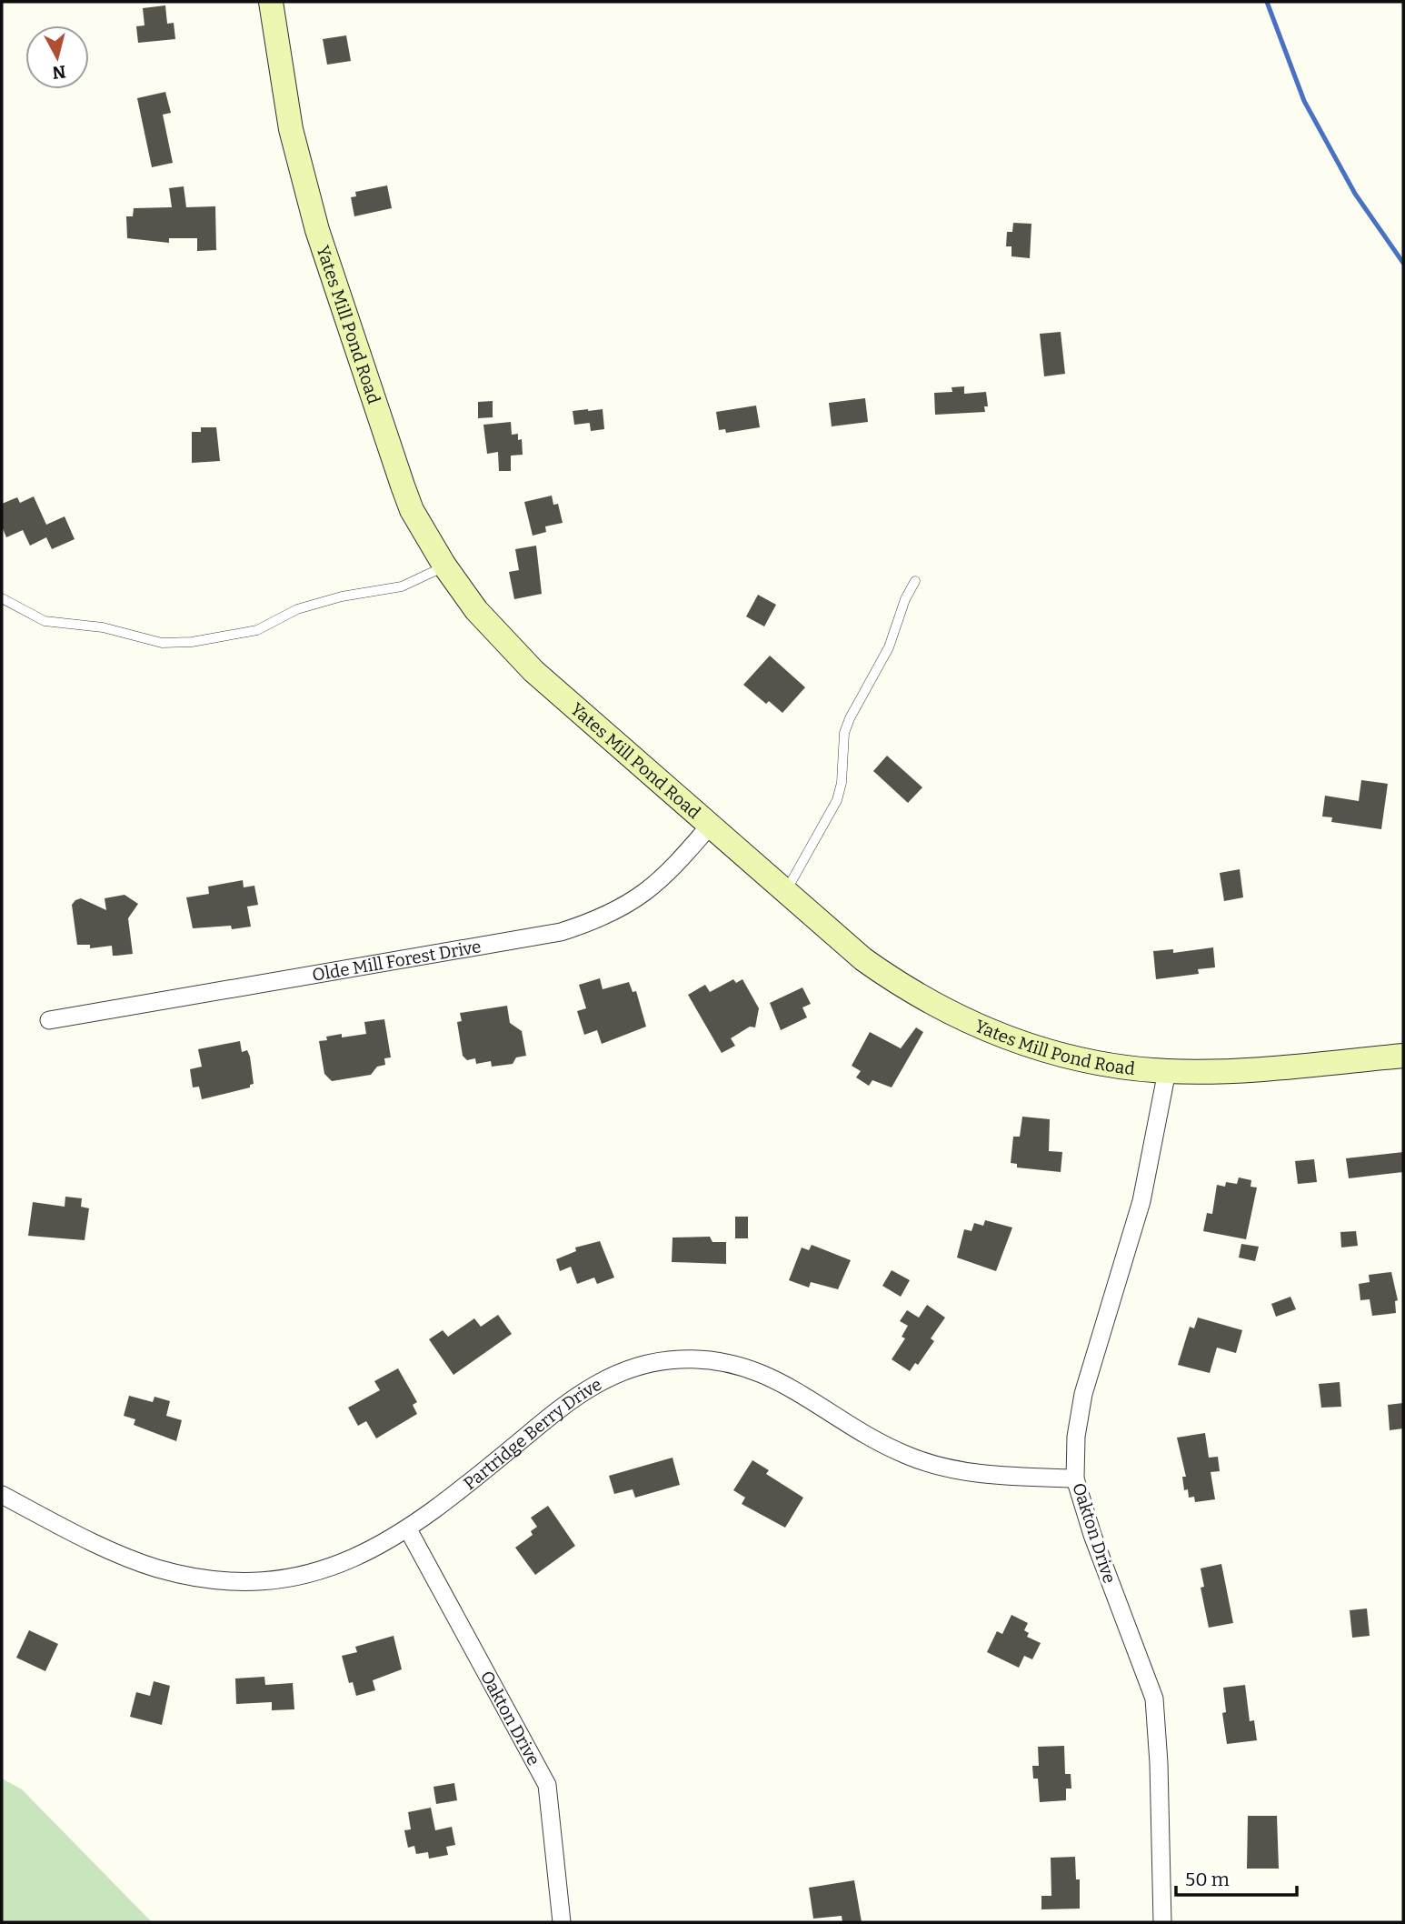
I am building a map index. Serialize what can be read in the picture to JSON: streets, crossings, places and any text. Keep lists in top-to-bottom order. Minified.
{"streets":{"street":["Yates Mill Pond Road","Olde Mill Forest Drive","Partridge Berry Drive","Oakton Drive"]},"crossings":[["Yates Mill Pond Road","Olde Mill Forest Drive"],["Yates Mill Pond Road","Oakton Drive"],["Partridge Berry Drive","Oakton Drive"]],"scale_bar":"50 m","north":"bottom"}
